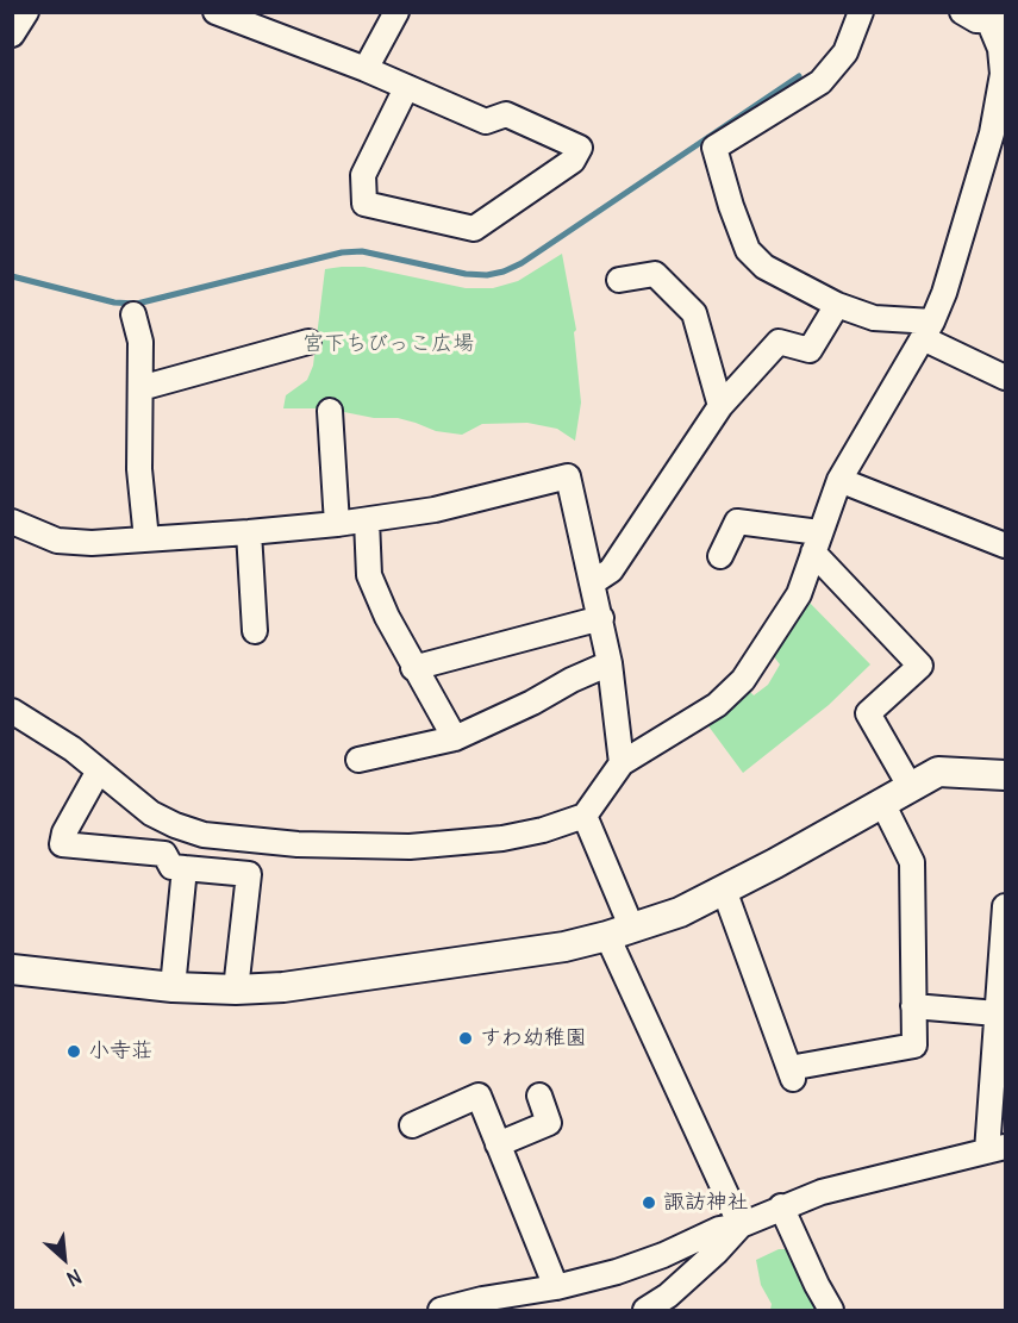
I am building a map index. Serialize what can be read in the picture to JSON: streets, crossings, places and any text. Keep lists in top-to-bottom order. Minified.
{"parks":["宮下ちびっこ広場"],"places":["すわ幼稚園","小寺荘","諏訪神社"],"north":"bottom right"}
